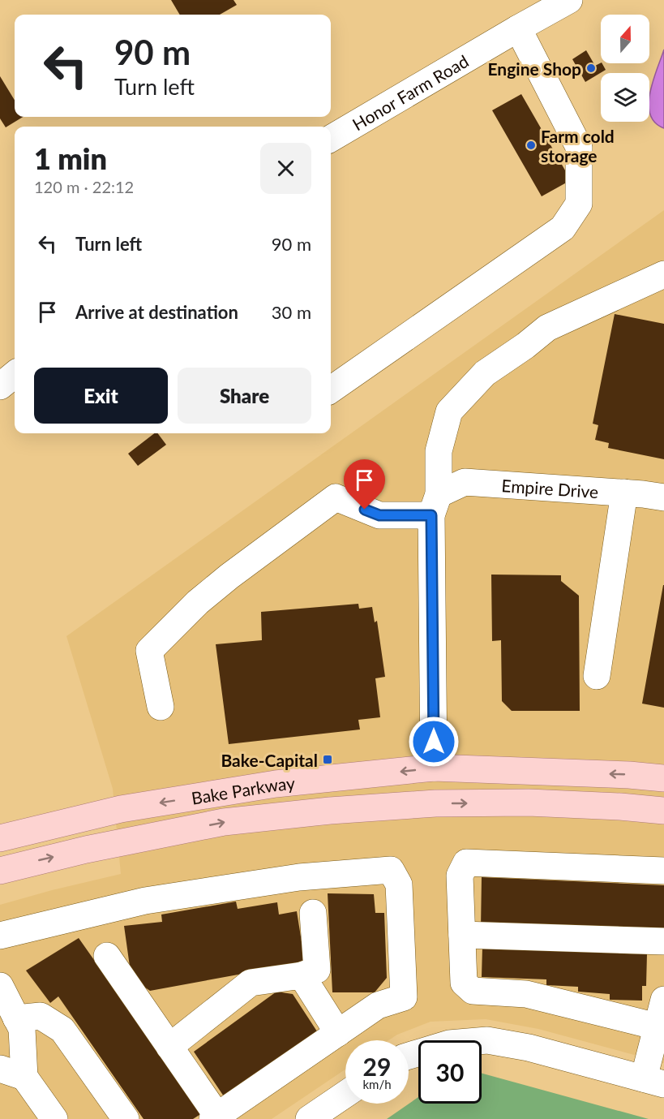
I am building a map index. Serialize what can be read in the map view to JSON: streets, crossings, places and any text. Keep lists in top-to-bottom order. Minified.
{"streets":{"main road":["Bake Parkway"],"street":["Honor Farm Road","Empire Drive"]},"places":{"other":["Engine Shop","Farm cold storage"],"transit":["Bake-Capital"]},"north":"top","page":{"turn":["90 m","Turn left"],"heading":["1 min","120 m · 22:12"],"list":[{"name":"Turn left","value":"90 m"},{"name":"Arrive at destination","value":"30 m"}],"buttons":["Exit","Share"],"speed":"29 km/h","limit":"30"}}
